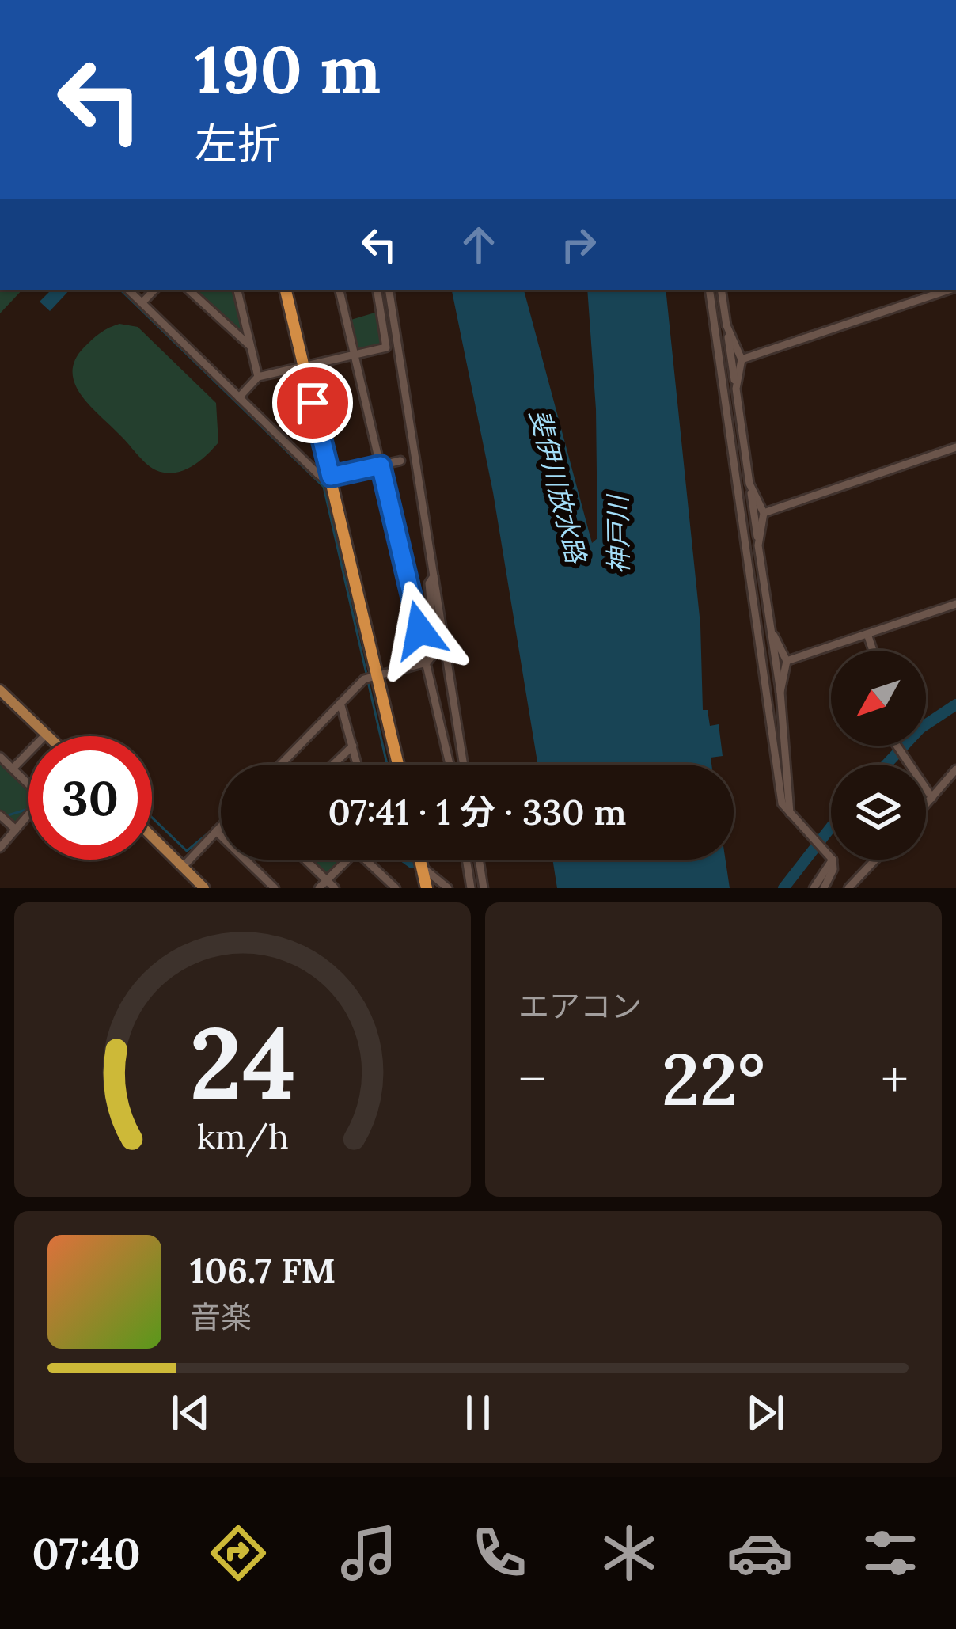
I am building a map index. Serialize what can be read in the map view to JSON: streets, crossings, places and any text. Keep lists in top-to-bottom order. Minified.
{"water":["斐伊川放水路","神戸川"],"north":"bottom left","page":{"turn":["190 m","左折"],"limit":"30","trip":"07:41 · 1 分 · 330 m","tile":"エアコン","heat":["−","22°","+"],"song":["106.7 FM","音楽"],"tabs":"07:40","gauge":["24","km/h"]}}
